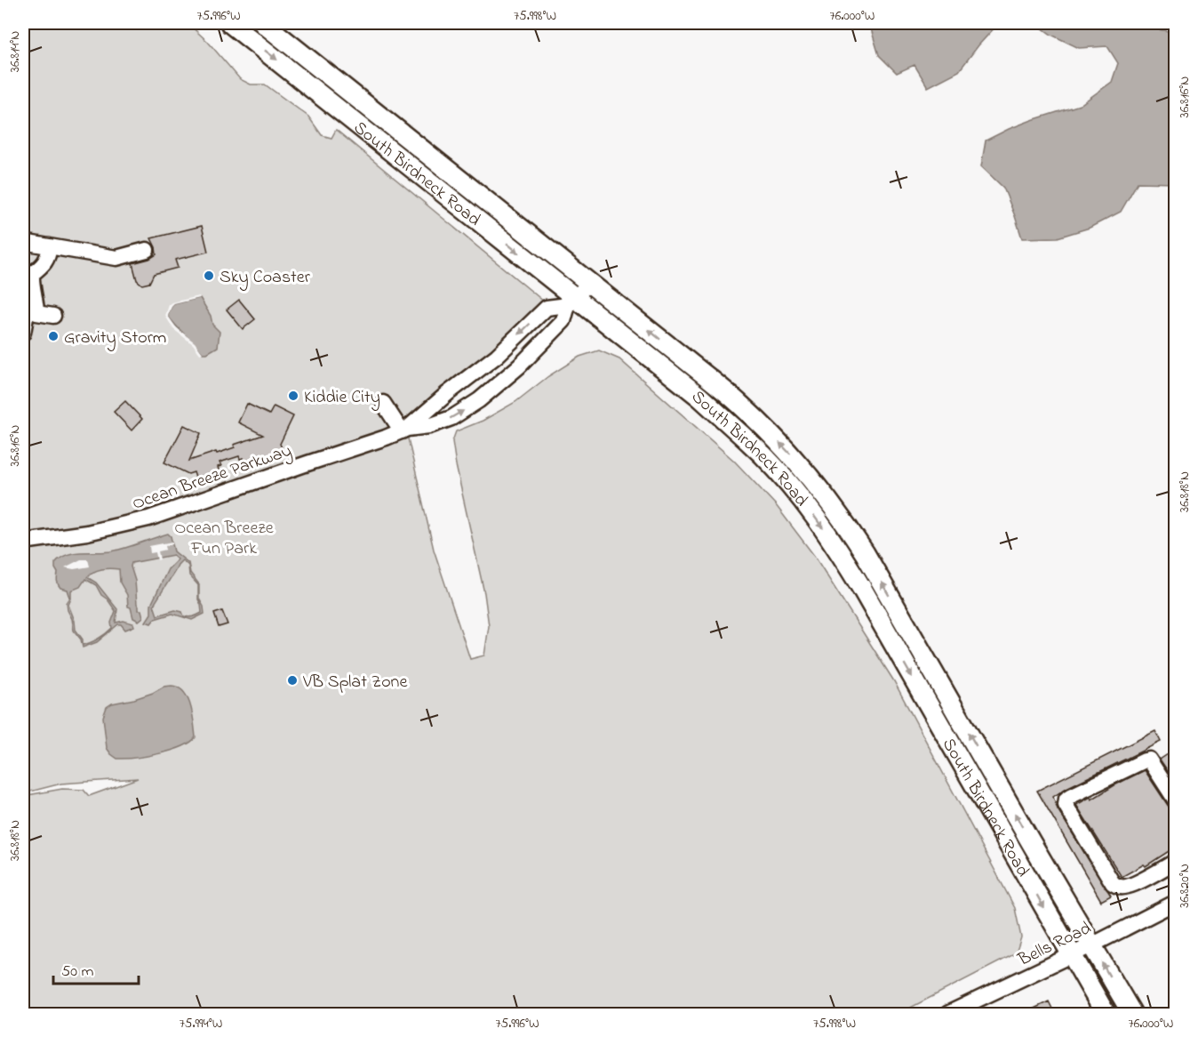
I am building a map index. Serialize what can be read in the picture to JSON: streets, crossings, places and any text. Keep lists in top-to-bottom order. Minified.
{"streets":{"main road":["South Birdneck Road"],"street":["Ocean Breeze Parkway","Bells Road"]},"crossings":[["South Birdneck Road","Ocean Breeze Parkway"],["South Birdneck Road","Bells Road"]],"parks":["Ocean Breeze Fun Park"],"places":["Sky Coaster","Gravity Storm","Kiddie City","VB Splat Zone"],"scale_bar":"50 m","coordinates":["75.996°W","75.998°W","76.000°W","36.814°N","36.816°N","36.818°N","36.820°N","75.994°W"]}
